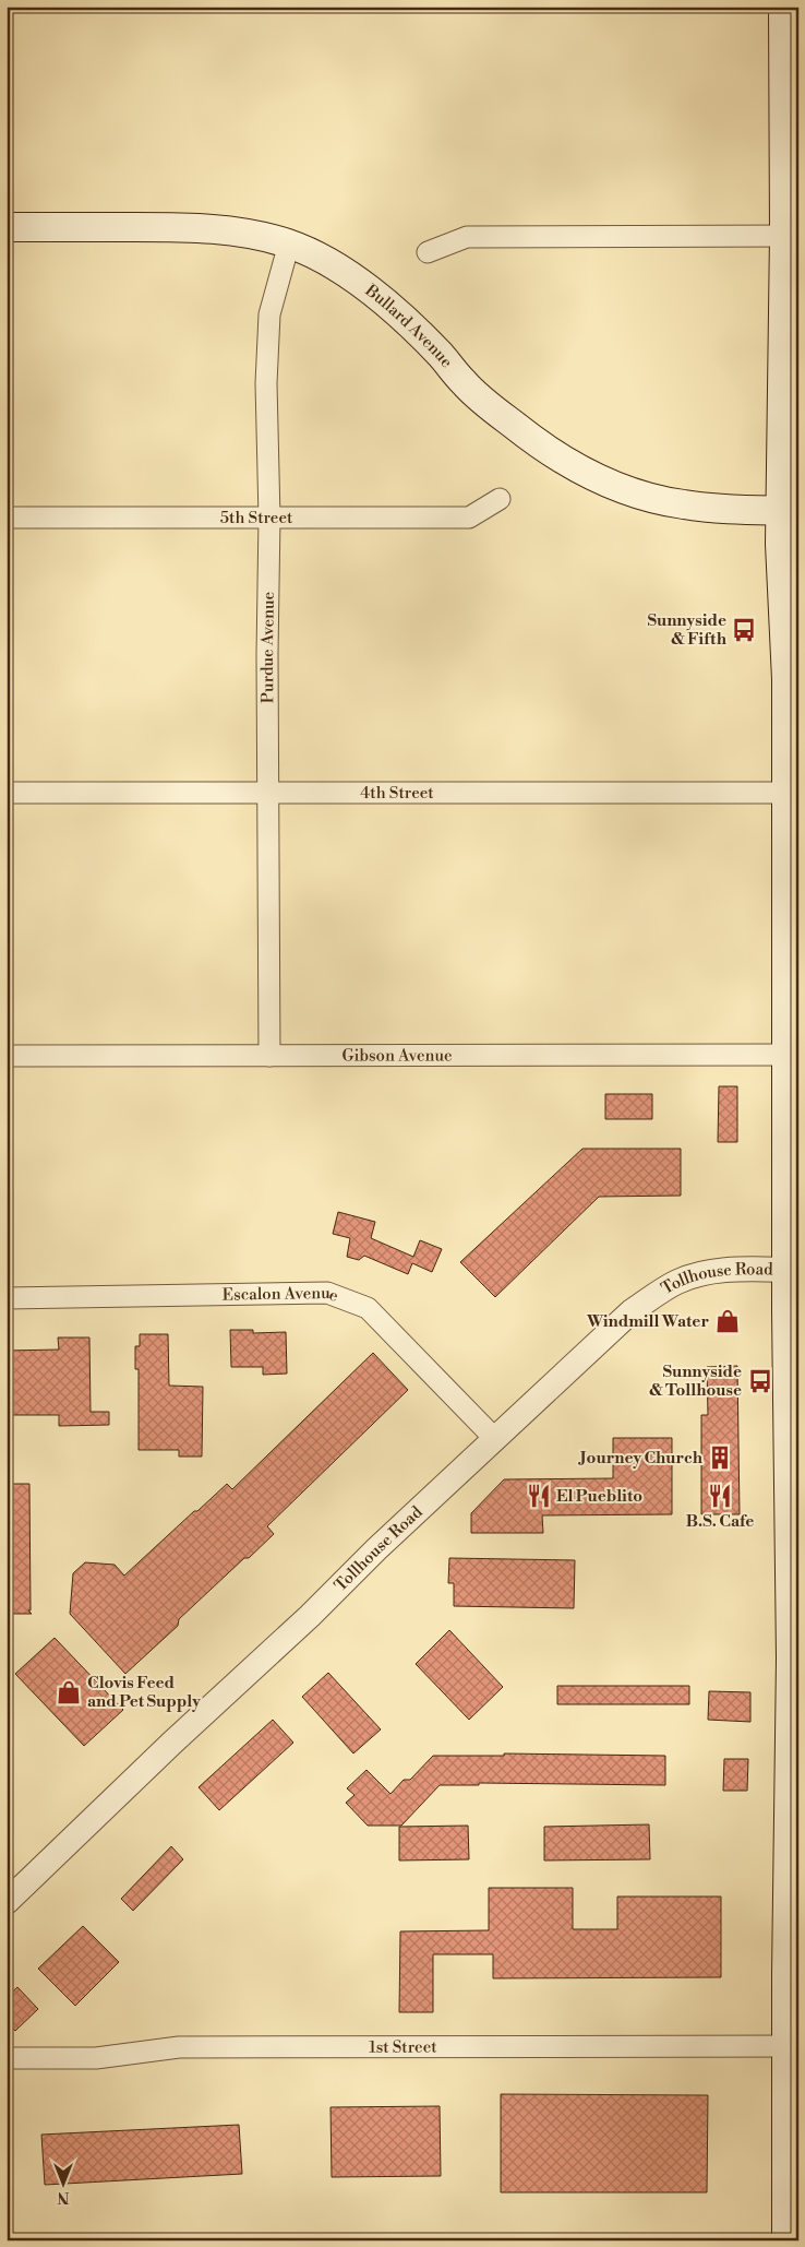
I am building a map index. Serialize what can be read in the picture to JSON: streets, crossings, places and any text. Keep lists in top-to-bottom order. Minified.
{"streets":{"main road":["Bullard Avenue"],"street":["5th Street","Purdue Avenue","4th Street","Gibson Avenue","Tollhouse Road","Escalon Avenue","1st Street"]},"crossings":[["Bullard Avenue","Purdue Avenue"],["5th Street","Purdue Avenue"],["Purdue Avenue","4th Street"],["Purdue Avenue","Gibson Avenue"],["Tollhouse Road","Escalon Avenue"]],"places":{"bus stop":["Sunnyside & Fifth","Sunnyside & Tollhouse"],"shop":["Windmill Water","Clovis Feed and Pet Supply"],"building":["Journey Church"],"restaurant":["El Pueblito","B.S. Cafe"]},"north":"bottom"}
